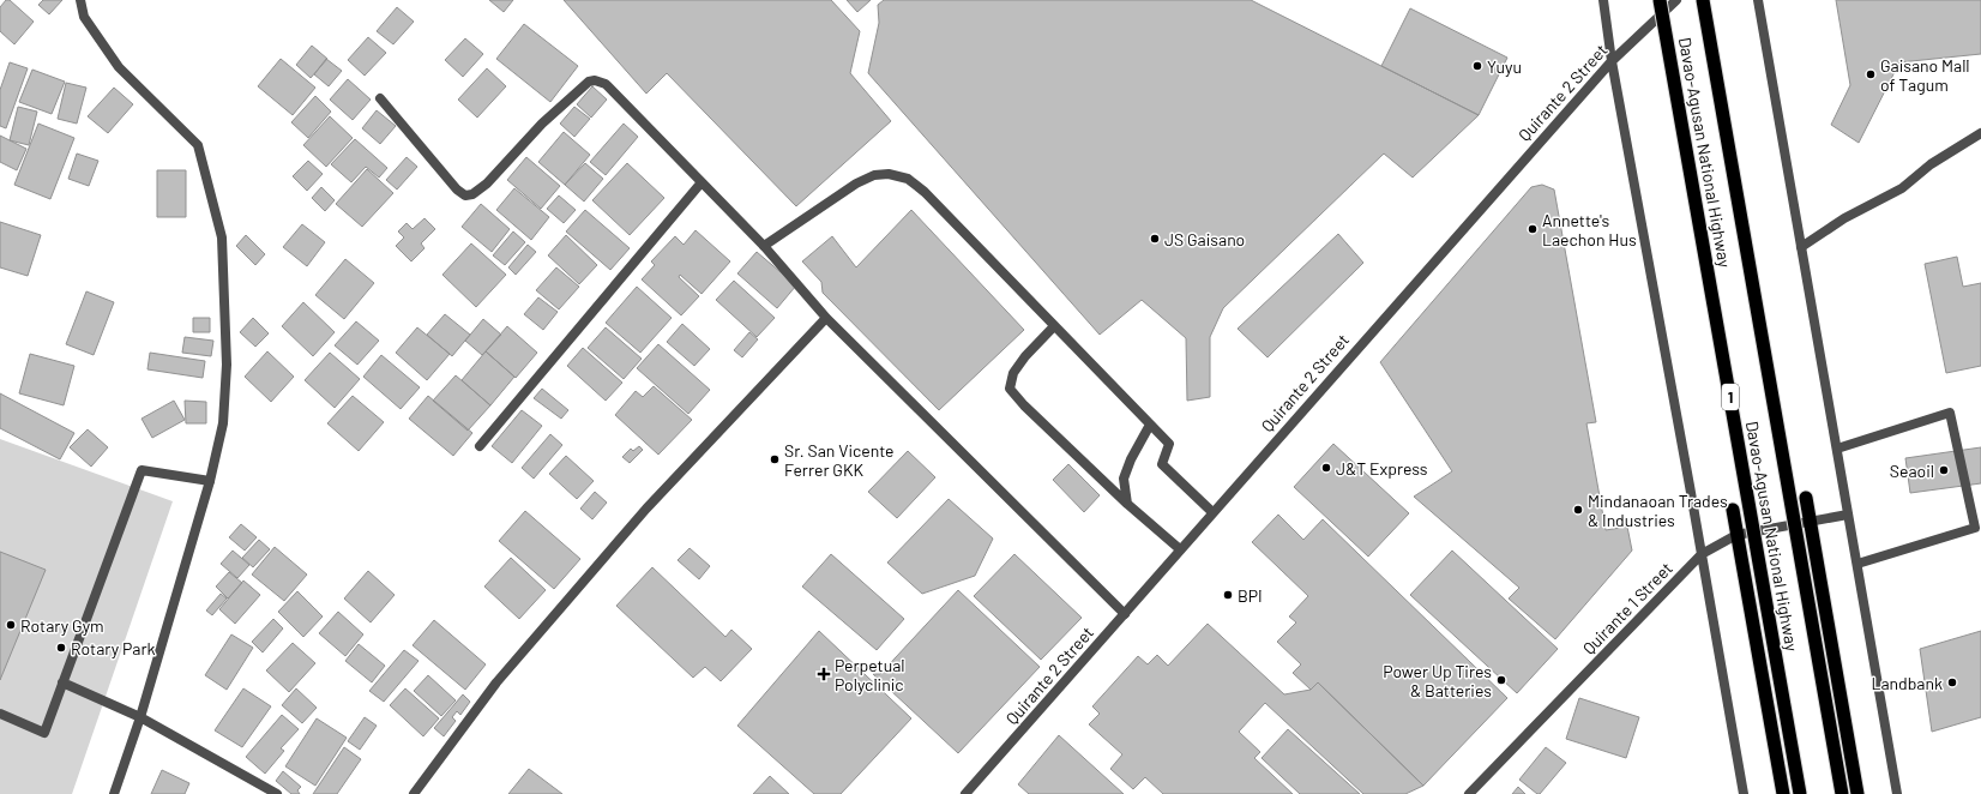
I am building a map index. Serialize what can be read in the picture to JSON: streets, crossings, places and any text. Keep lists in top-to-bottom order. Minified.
{"streets":{"highway":["Davao-Agusan National Highway","1"],"street":["Quirante 2 Street","Quirante 1 Street"]},"crossings":[["Davao-Agusan National Highway","Quirante 1 Street"]],"places":{"other":["Yuyu","Gaisano Mall of Tagum","Annette's Laechon Hus","JS Gaisano","Sr. San Vicente Ferrer GKK","J&T Express","Seaoil","Mindanaoan Trades & Industries","BPI","Rotary Gym","Rotary Park","Power Up Tires & Batteries","Landbank"],"health":["Perpetual Polyclinic"]}}
